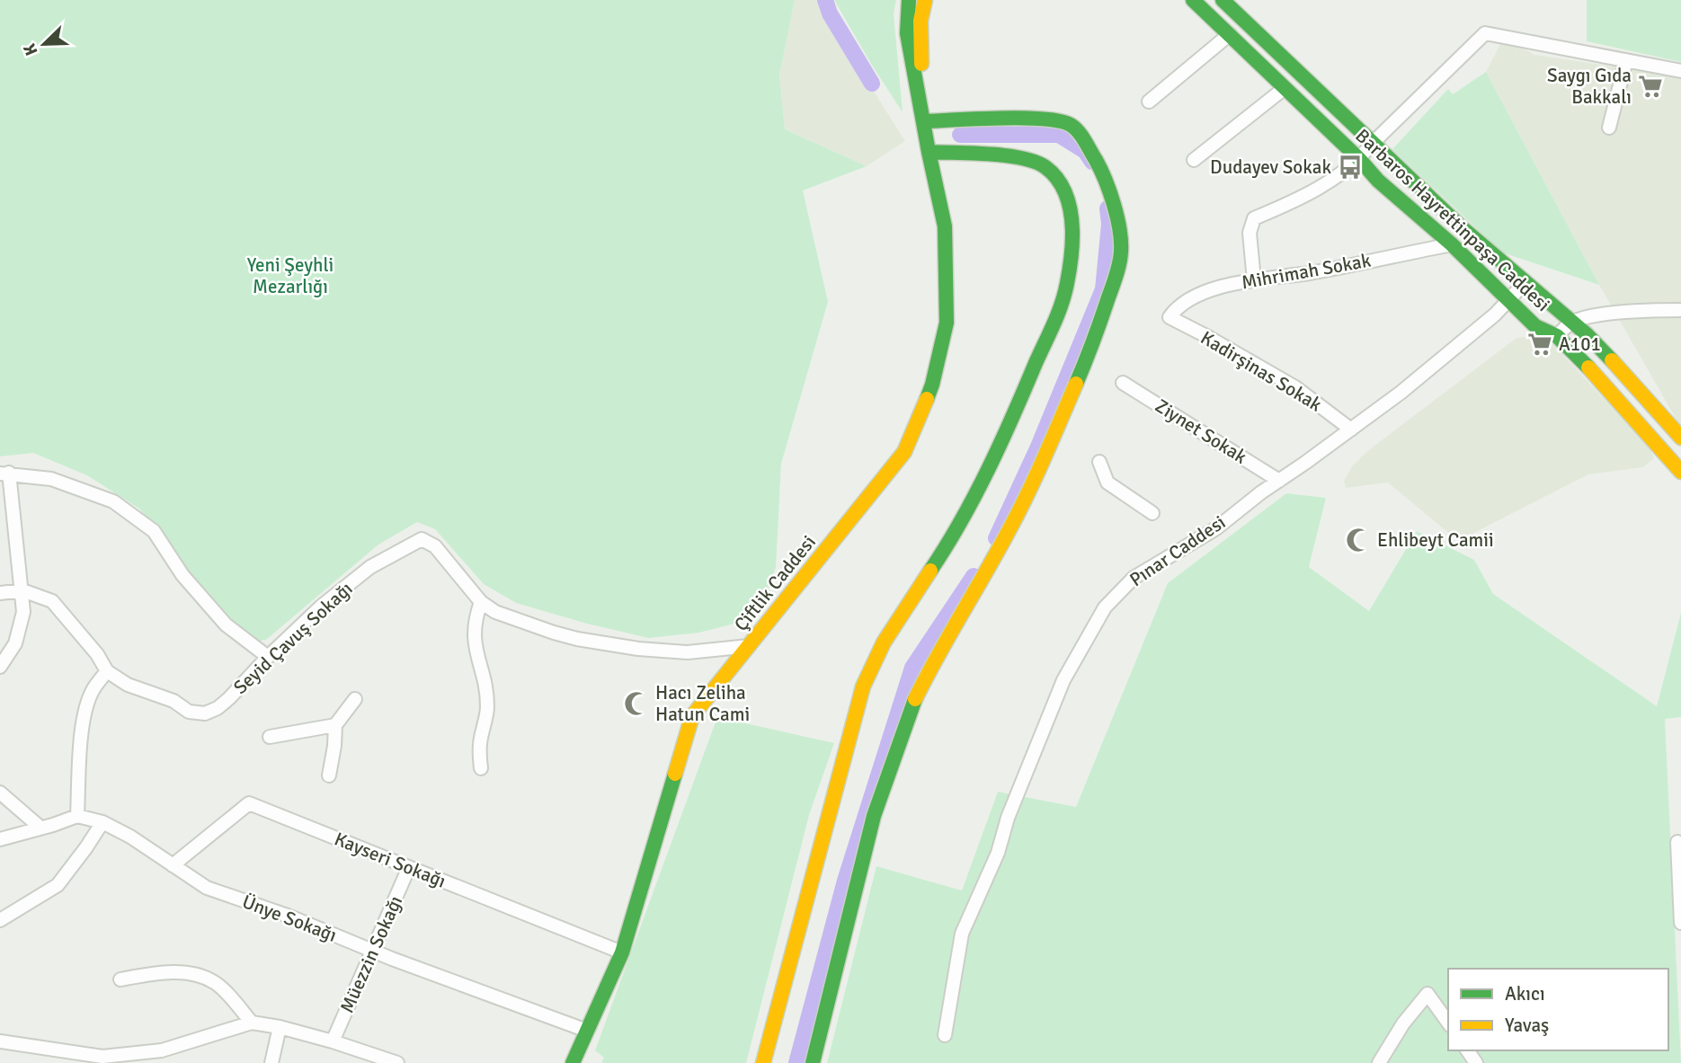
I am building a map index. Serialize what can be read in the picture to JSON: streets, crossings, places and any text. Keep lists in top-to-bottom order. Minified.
{"streets":{"street":["Barbaros Hayrettinpaşa Caddesi","Mihrimah Sokak","Kadirşinas Sokak","Ziynet Sokak","Pınar Caddesi","Çiftlik Caddesi","Seyid Çavuş Sokağı","Kayseri Sokağı","Ünye Sokağı","Müezzin Sokağı"]},"crossings":[["Barbaros Hayrettinpaşa Caddesi","Mihrimah Sokak"],["Barbaros Hayrettinpaşa Caddesi","Pınar Caddesi"],["Mihrimah Sokak","Kadirşinas Sokak"],["Kadirşinas Sokak","Pınar Caddesi"],["Ziynet Sokak","Pınar Caddesi"],["Çiftlik Caddesi","Seyid Çavuş Sokağı"],["Çiftlik Caddesi","Kayseri Sokağı"],["Çiftlik Caddesi","Ünye Sokağı"],["Kayseri Sokağı","Ünye Sokağı"],["Kayseri Sokağı","Müezzin Sokağı"],["Ünye Sokağı","Müezzin Sokağı"]],"parks":["Yeni Şeyhli Mezarlığı"],"places":{"supermarket":["Saygı Gıda Bakkalı","A101"],"bus stop":["Dudayev Sokak"],"mosque":["Ehlibeyt Camii","Hacı Zeliha Hatun Cami"]},"legend":["Akıcı","Yavaş"],"north":"bottom left"}
